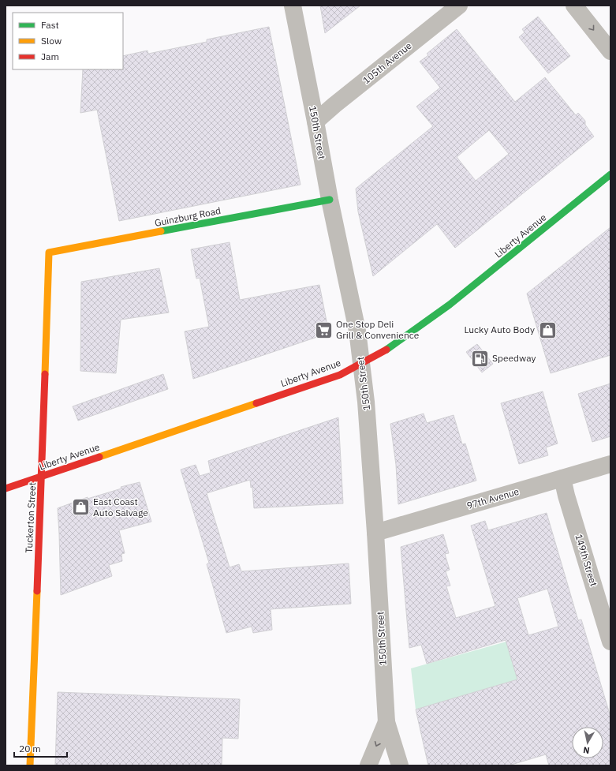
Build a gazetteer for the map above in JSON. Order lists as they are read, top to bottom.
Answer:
{
  "streets": {
    "street": [
      "105th Avenue",
      "150th Street",
      "Guinzburg Road",
      "Liberty Avenue",
      "97th Avenue",
      "Tuckerton Street",
      "149th Street"
    ]
  },
  "crossings": [
    ["105th Avenue", "150th Street"],
    ["150th Street", "Guinzburg Road"],
    ["150th Street", "Liberty Avenue"],
    ["150th Street", "97th Avenue"],
    ["Guinzburg Road", "Tuckerton Street"],
    ["Liberty Avenue", "Tuckerton Street"],
    ["97th Avenue", "149th Street"]
  ],
  "places": {
    "supermarket": ["One Stop Deli Grill & Convenience"],
    "shop": ["Lucky Auto Body", "East Coast Auto Salvage"],
    "fuel station": ["Speedway"]
  },
  "legend": ["Fast", "Slow", "Jam"],
  "scale_bar": "20 m",
  "north": "bottom"
}
